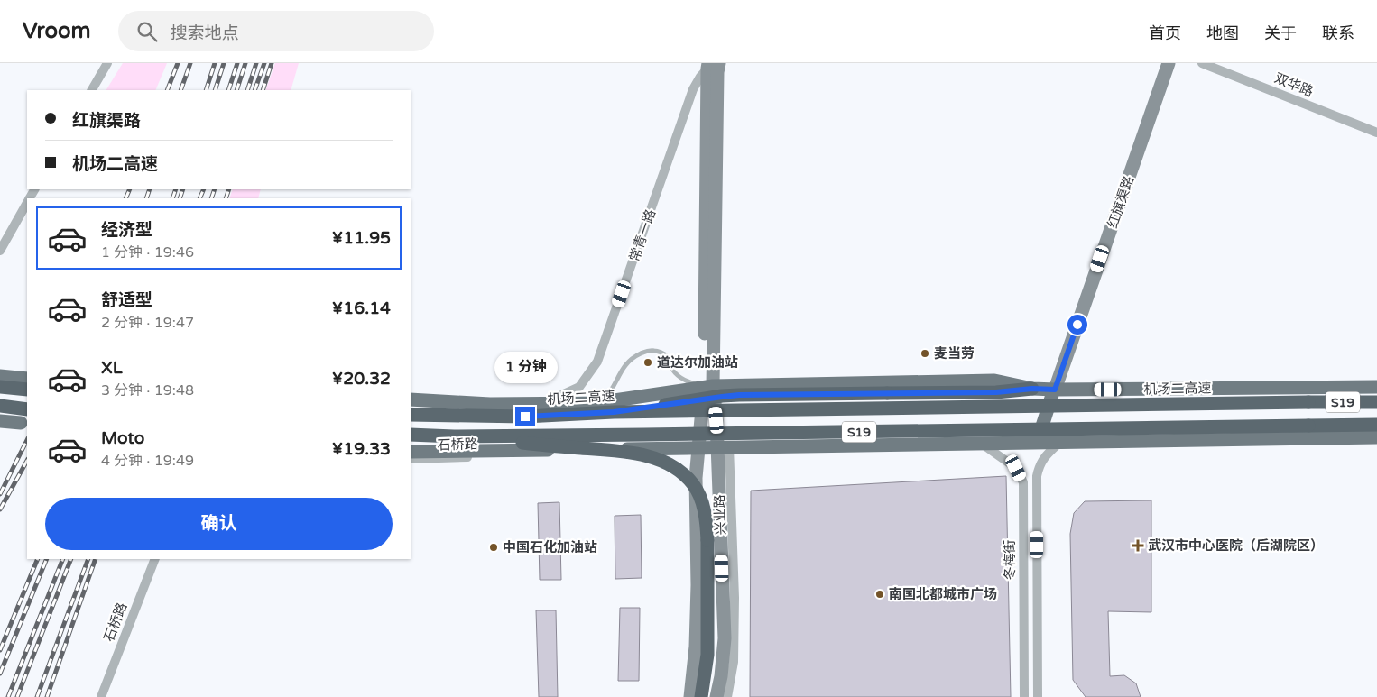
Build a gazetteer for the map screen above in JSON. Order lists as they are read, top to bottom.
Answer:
{
  "streets": {
    "highway": ["机场二高速", "S19"],
    "main road": ["红旗渠路", "常青一路", "兴业路"],
    "street": ["双华路", "石桥路", "冬梅街"]
  },
  "crossings": [
    ["常青一路", "兴业路"]
  ],
  "places": {
    "other": [
      "麦当劳",
      "道达尔加油站",
      "中国石化加油站",
      "南国北都城市广场"
    ],
    "health": ["武汉市中心医院（后湖院区）"]
  },
  "page": {
    "header": "Vroom",
    "search": "搜索地点",
    "nav": [
      "首页",
      "地图",
      "关于",
      "联系"
    ],
    "banner": ["红旗渠路", "机场二高速"],
    "list": [
      {
        "name": "经济型",
        "note": "1 分钟 · 19:46",
        "value": "¥11.95"
      },
      {
        "name": "舒适型",
        "note": "2 分钟 · 19:47",
        "value": "¥16.14"
      },
      {
        "name": "XL",
        "note": "3 分钟 · 19:48",
        "value": "¥20.32"
      },
      {
        "name": "Moto",
        "note": "4 分钟 · 19:49",
        "value": "¥19.33"
      }
    ],
    "bubble": "1 分钟",
    "buttons": "确认"
  }
}
